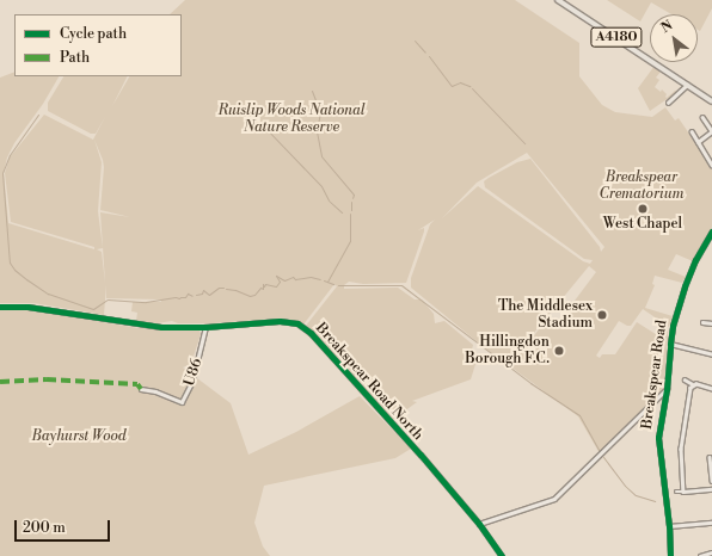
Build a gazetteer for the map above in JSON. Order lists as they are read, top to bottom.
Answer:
{
  "streets": {
    "main road": ["A4180"],
    "street": ["U86", "Breakspear Road", "Breakspear Road North"]
  },
  "crossings": [
    ["U86", "Breakspear Road North"]
  ],
  "parks": ["Ruislip Woods National Nature Reserve", "Breakspear Crematorium", "Bayhurst Wood"],
  "places": ["West Chapel", "The Middlesex Stadium", "Hillingdon Borough F.C."],
  "legend": ["Cycle path", "Path"],
  "scale_bar": "200 m",
  "north": "top left"
}
